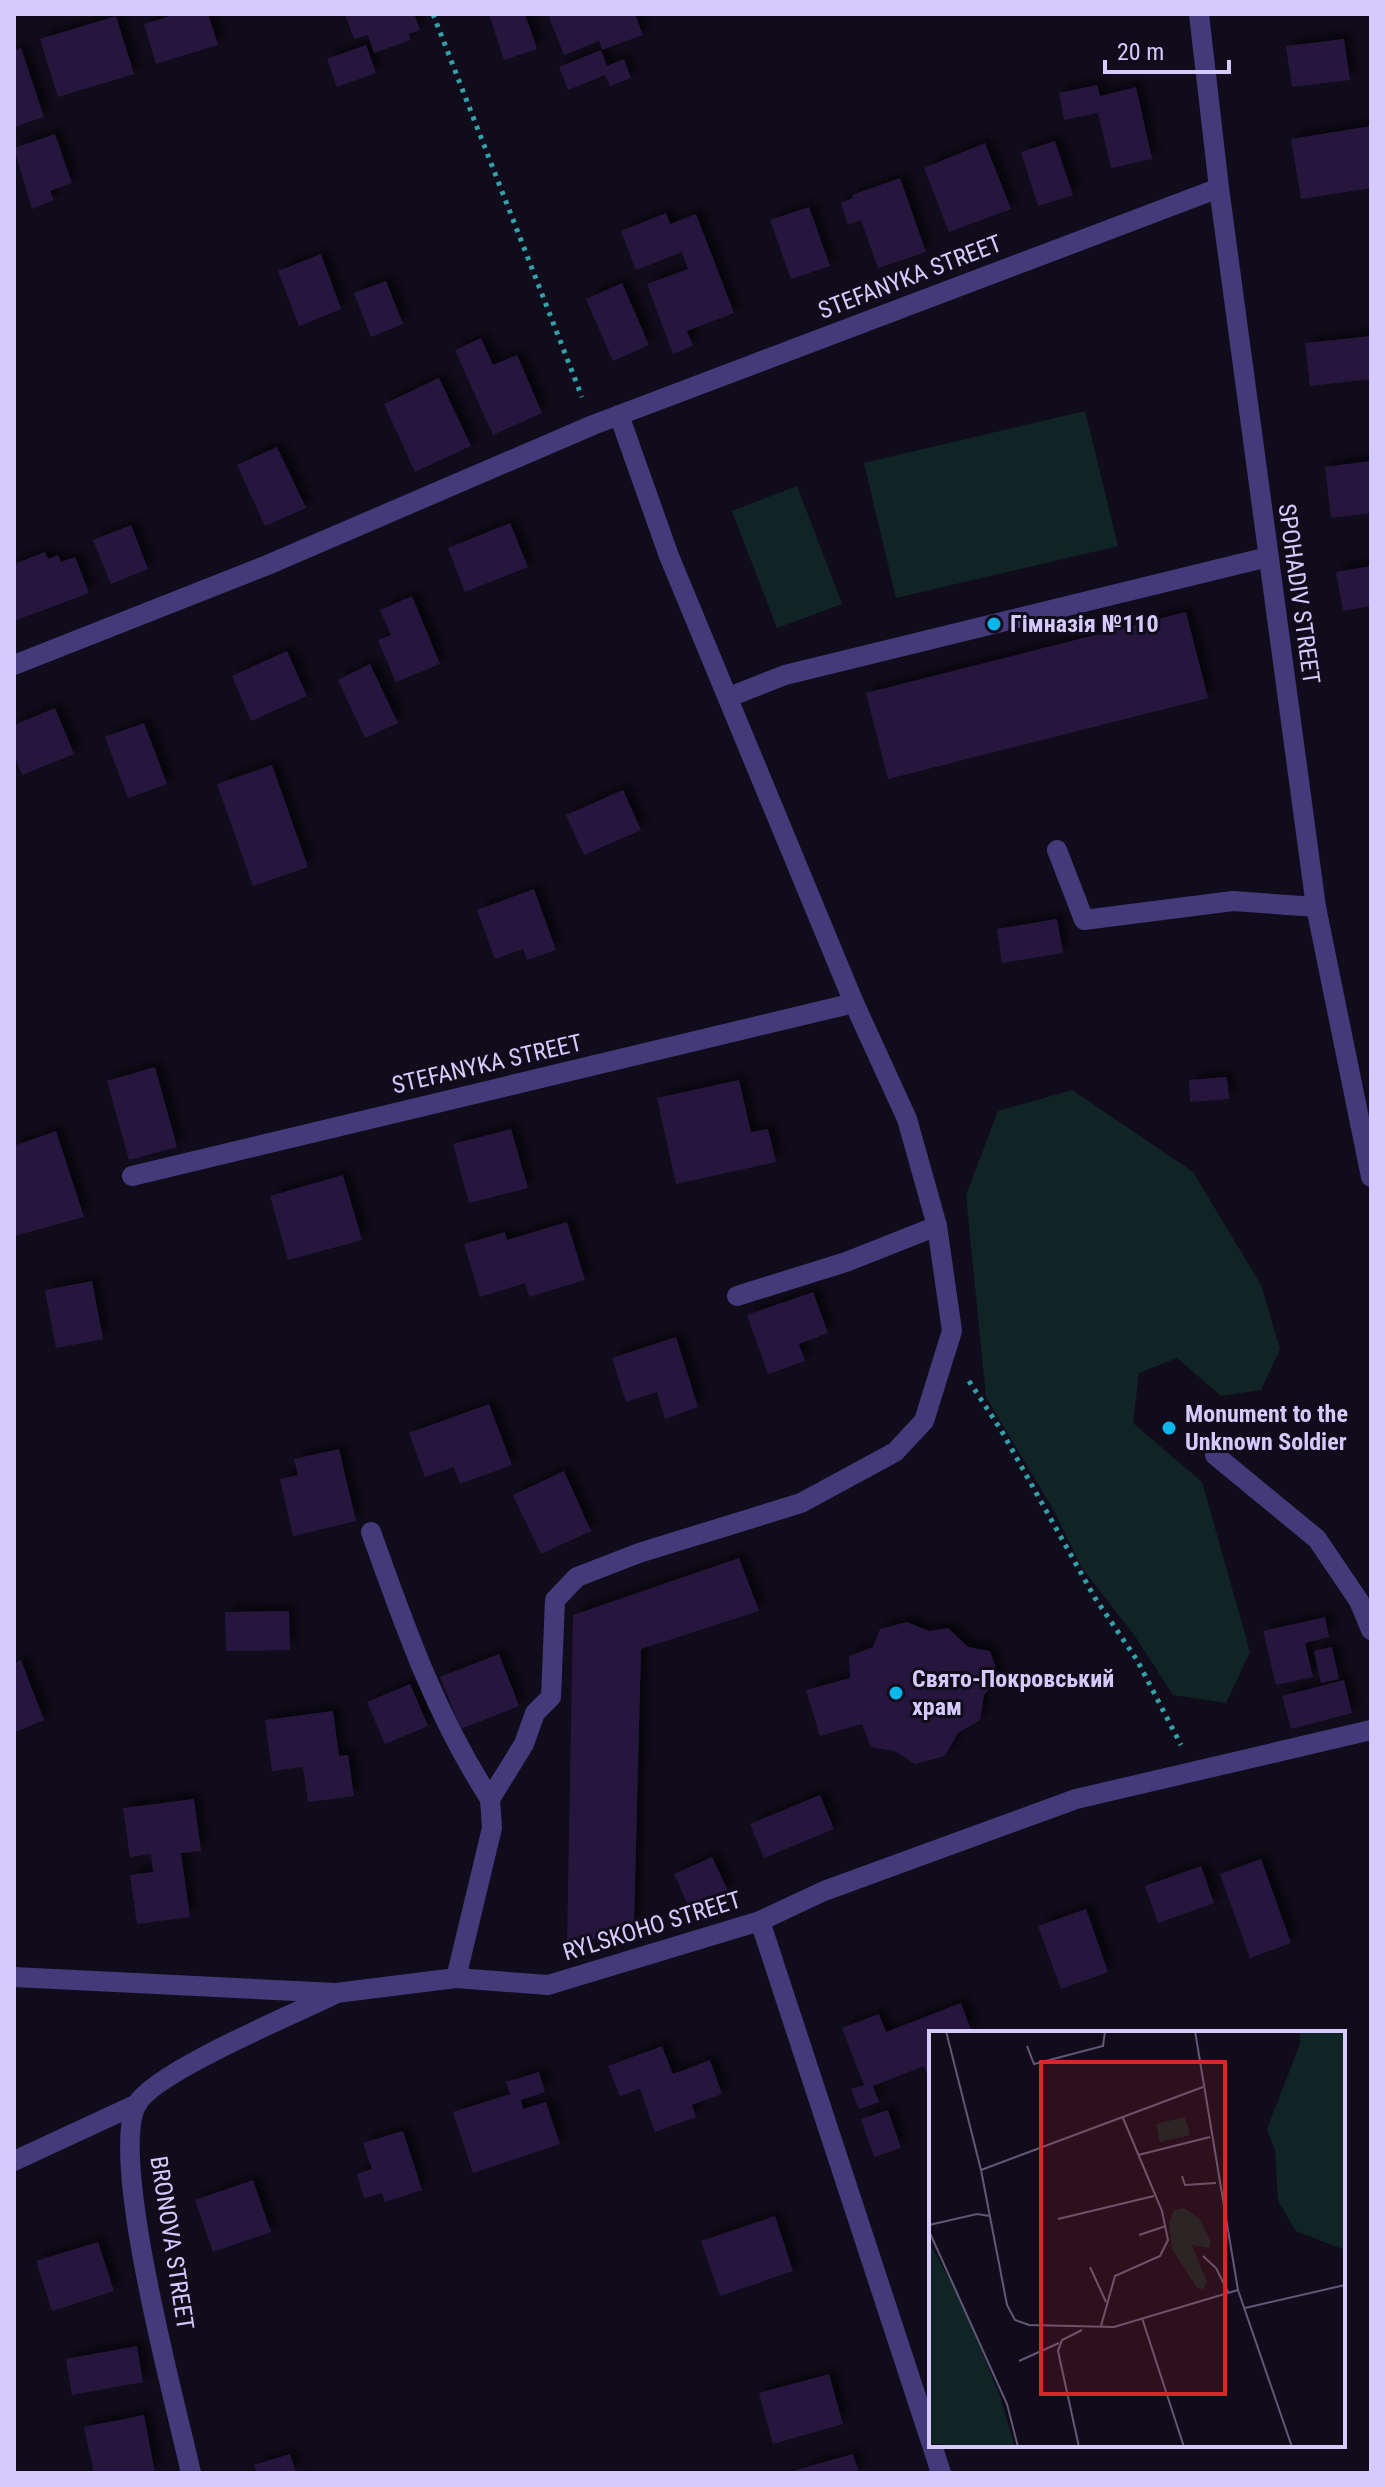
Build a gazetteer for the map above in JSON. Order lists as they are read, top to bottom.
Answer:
{
  "streets": {
    "street": [
      "STEFANYKA STREET",
      "SPOHADIV STREET",
      "RYLSKOHO STREET",
      "BRONOVA STREET"
    ]
  },
  "crossings": [
    ["STEFANYKA STREET", "SPOHADIV STREET"]
  ],
  "places": ["Гімназія №110", "Monument to the Unknown Soldier", "Свято-Покровський храм"],
  "scale_bar": "20 m"
}
